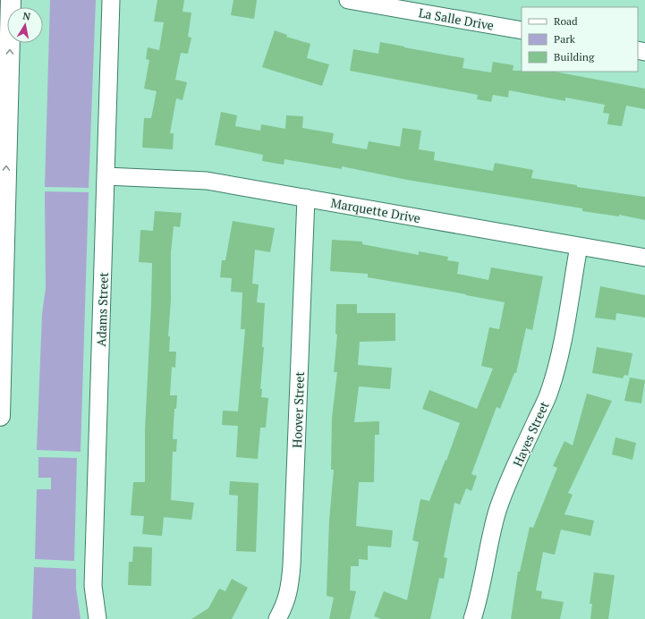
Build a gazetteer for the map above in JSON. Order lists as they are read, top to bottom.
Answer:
{
  "streets": {
    "street": [
      "La Salle Drive",
      "Marquette Drive",
      "Adams Street",
      "Hoover Street",
      "Hayes Street"
    ]
  },
  "crossings": [
    ["Marquette Drive", "Adams Street"],
    ["Marquette Drive", "Hoover Street"],
    ["Marquette Drive", "Hayes Street"]
  ],
  "legend": ["Road", "Park", "Building"],
  "north": "top"
}
